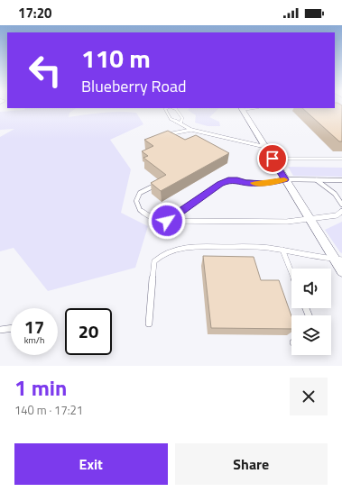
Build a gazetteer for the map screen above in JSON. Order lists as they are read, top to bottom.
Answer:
{
  "page": {
    "status": "17:20",
    "turn": ["110 m", "Blueberry Road"],
    "speed": "17 km/h",
    "limit": "20",
    "heading": ["1 min", "140 m · 17:21"],
    "buttons": ["Exit", "Share"]
  }
}
